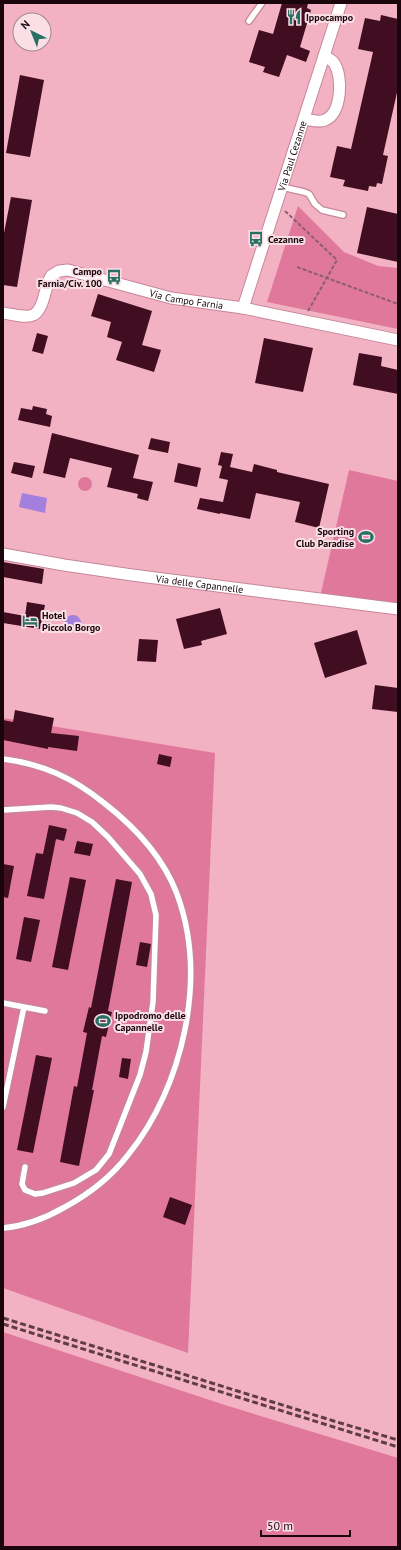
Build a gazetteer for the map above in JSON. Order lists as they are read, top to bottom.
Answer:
{
  "streets": {
    "street": ["Via Paul Cezanne", "Via Campo Farnia", "Via delle Capannelle"]
  },
  "crossings": [
    ["Via Paul Cezanne", "Via Campo Farnia"]
  ],
  "places": {
    "restaurant": ["Ippocampo"],
    "bus stop": ["Cezanne", "Campo Farnia/Civ. 100"],
    "sports": ["Sporting Club Paradise", "Ippodromo delle Capannelle"],
    "hotel": ["Hotel Piccolo Borgo"]
  },
  "scale_bar": "50 m",
  "north": "top left"
}
